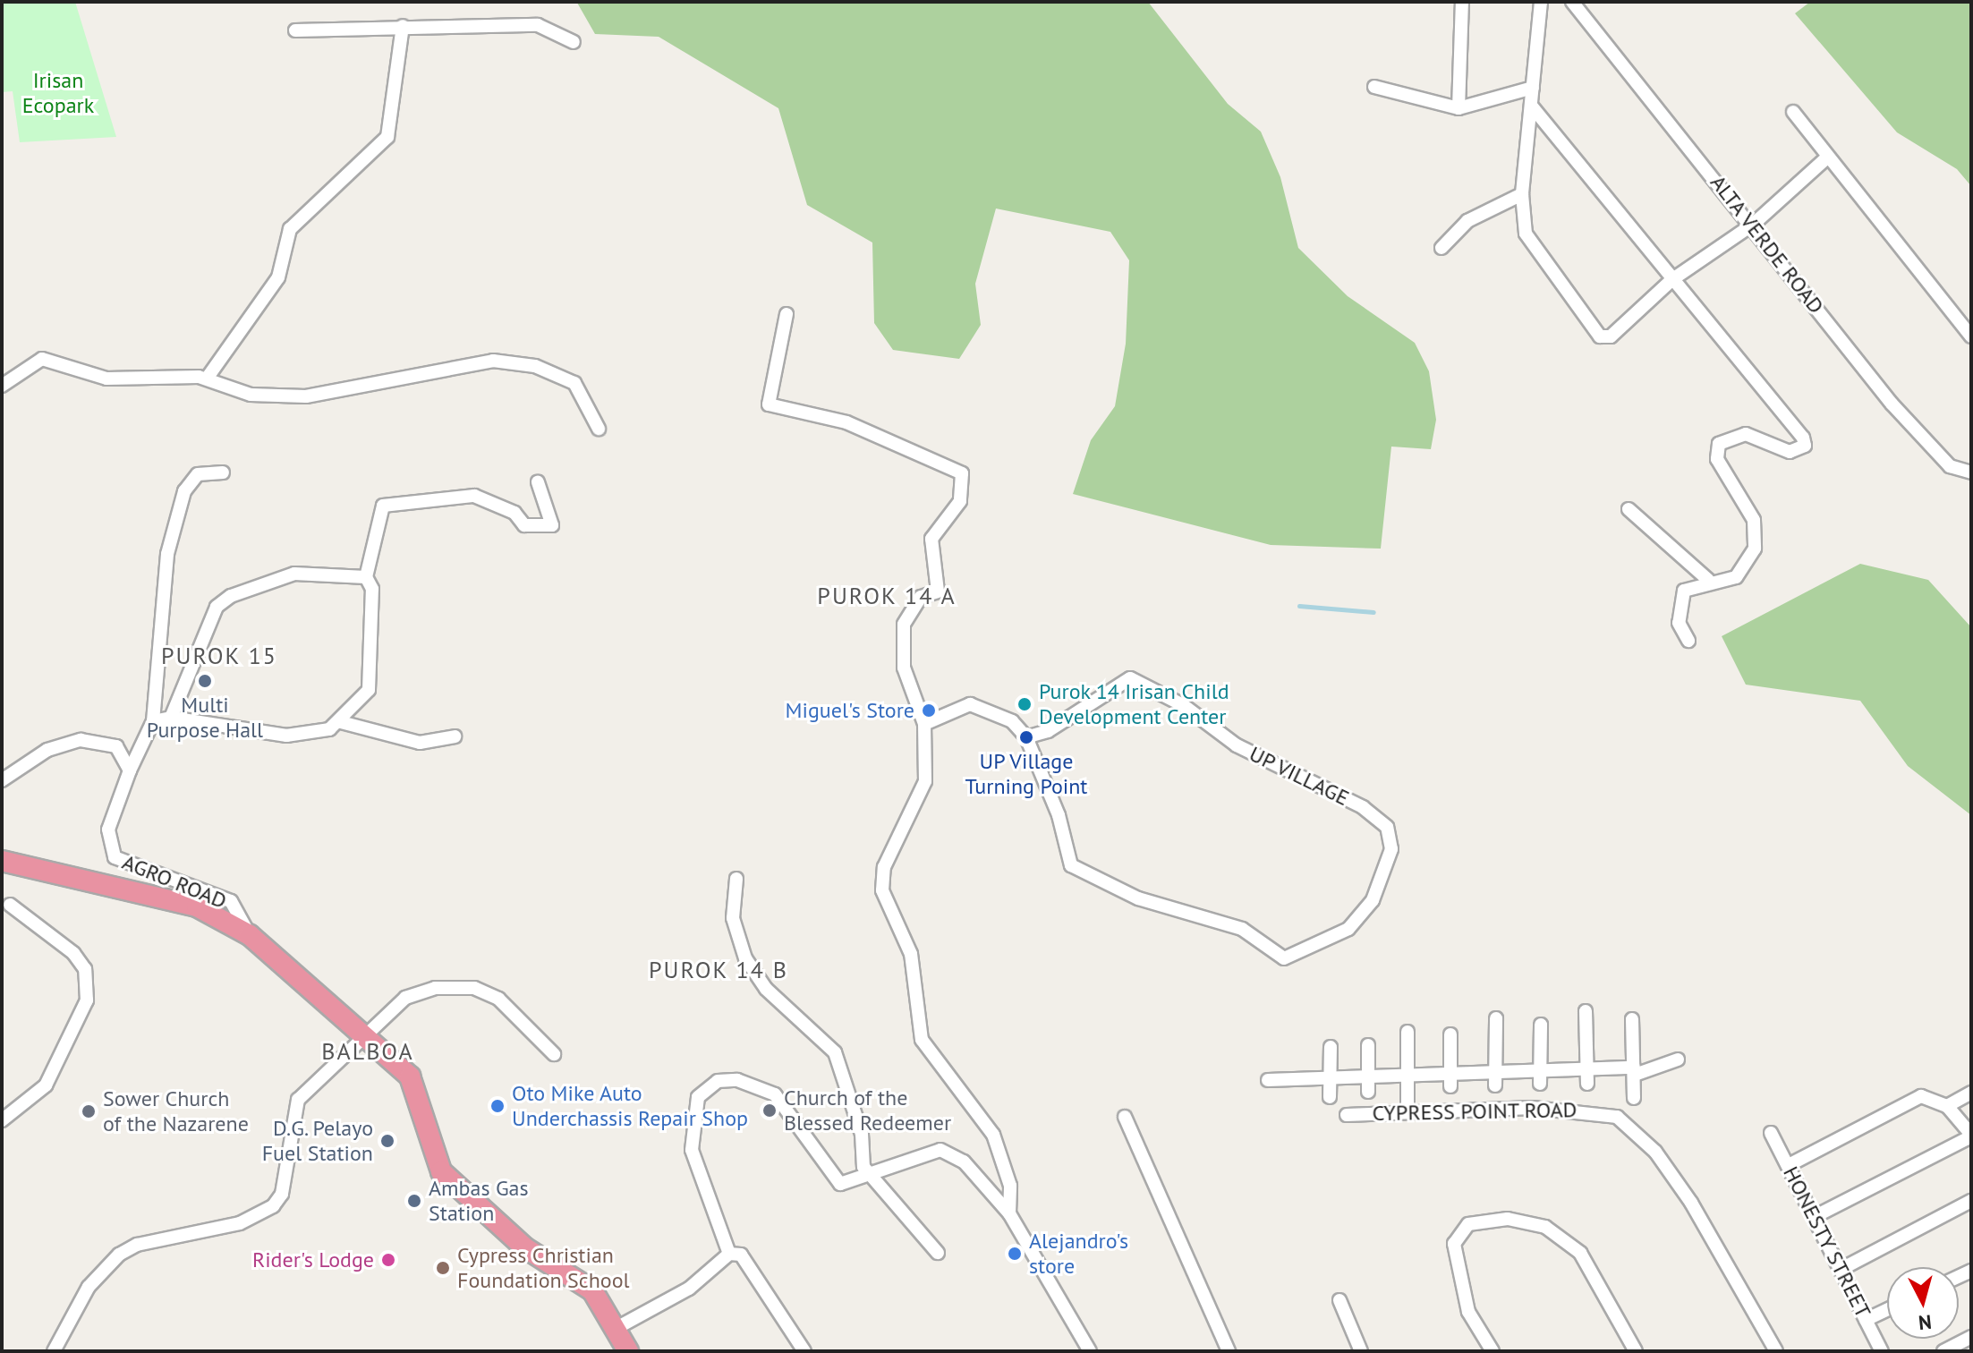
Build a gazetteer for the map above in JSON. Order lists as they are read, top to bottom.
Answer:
{
  "streets": {
    "street": [
      "ALTA VERDE ROAD",
      "UP VILLAGE",
      "AGRO ROAD",
      "CYPRESS POINT ROAD",
      "HONESTY STREET"
    ]
  },
  "districts": [
    "PUROK 14 A",
    "PUROK 15",
    "PUROK 14 B",
    "BALBOA"
  ],
  "parks": ["Irisan Ecopark"],
  "places": [
    "Multi Purpose Hall",
    "Purok 14 Irisan Child Development Center",
    "Miguel's Store",
    "UP Village Turning Point",
    "Oto Mike Auto Underchassis Repair Shop",
    "Church of the Blessed Redeemer",
    "Sower Church of the Nazarene",
    "D.G. Pelayo Fuel Station",
    "Ambas Gas Station",
    "Alejandro's store",
    "Rider's Lodge",
    "Cypress Christian Foundation School"
  ],
  "north": "bottom"
}
